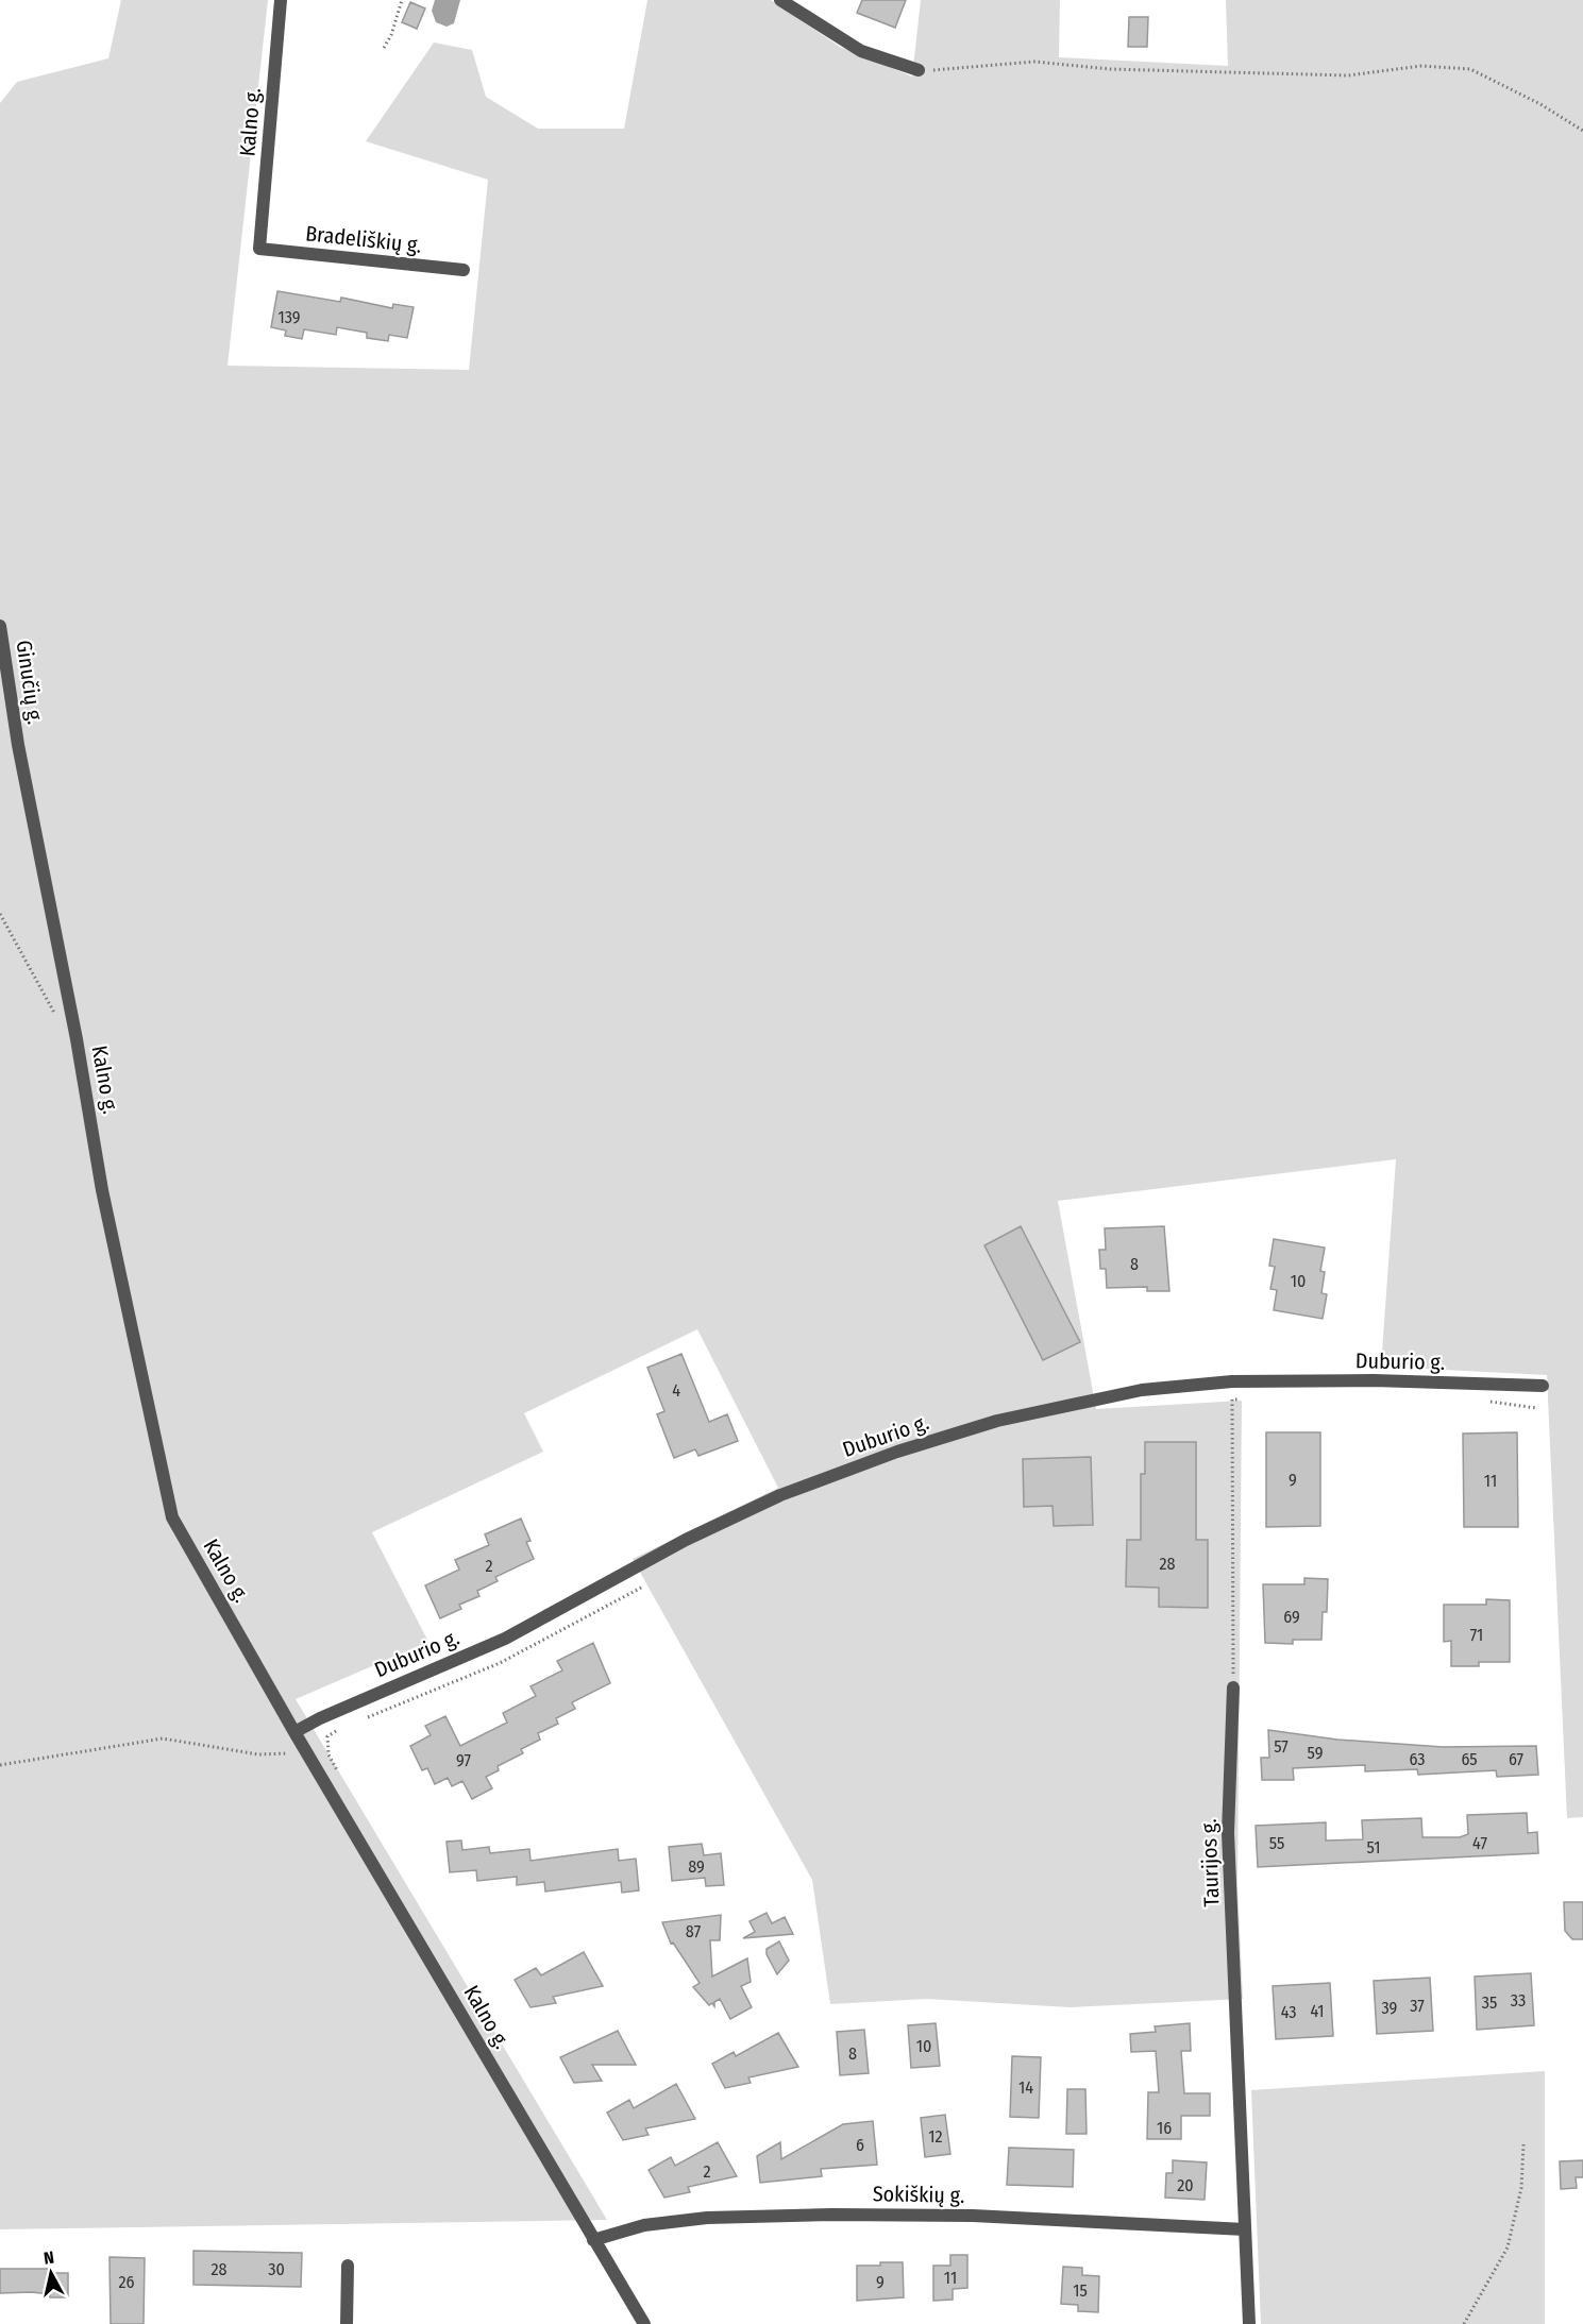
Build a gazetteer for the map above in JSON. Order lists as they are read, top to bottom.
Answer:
{
  "streets": {
    "street": [
      "Kalno g.",
      "Bradeliškių g.",
      "Ginučių g.",
      "Duburio g.",
      "Taurijos g.",
      "Sokiškių g."
    ]
  },
  "crossings": [
    ["Kalno g.", "Bradeliškių g."],
    ["Kalno g.", "Ginučių g."],
    ["Kalno g.", "Duburio g."],
    ["Kalno g.", "Sokiškių g."],
    ["Taurijos g.", "Sokiškių g."]
  ],
  "house_numbers": [
    "139",
    "8",
    "10",
    "4",
    "9",
    "11",
    "28",
    "2",
    "69",
    "71",
    "57",
    "59",
    "63",
    "65",
    "67",
    "97",
    "55",
    "47",
    "51",
    "89",
    "87",
    "33",
    "35",
    "37",
    "39",
    "41",
    "43",
    "10",
    "8",
    "14",
    "16",
    "12",
    "6",
    "2",
    "20",
    "28",
    "30",
    "11",
    "26",
    "9",
    "15"
  ],
  "north": "top"
}
